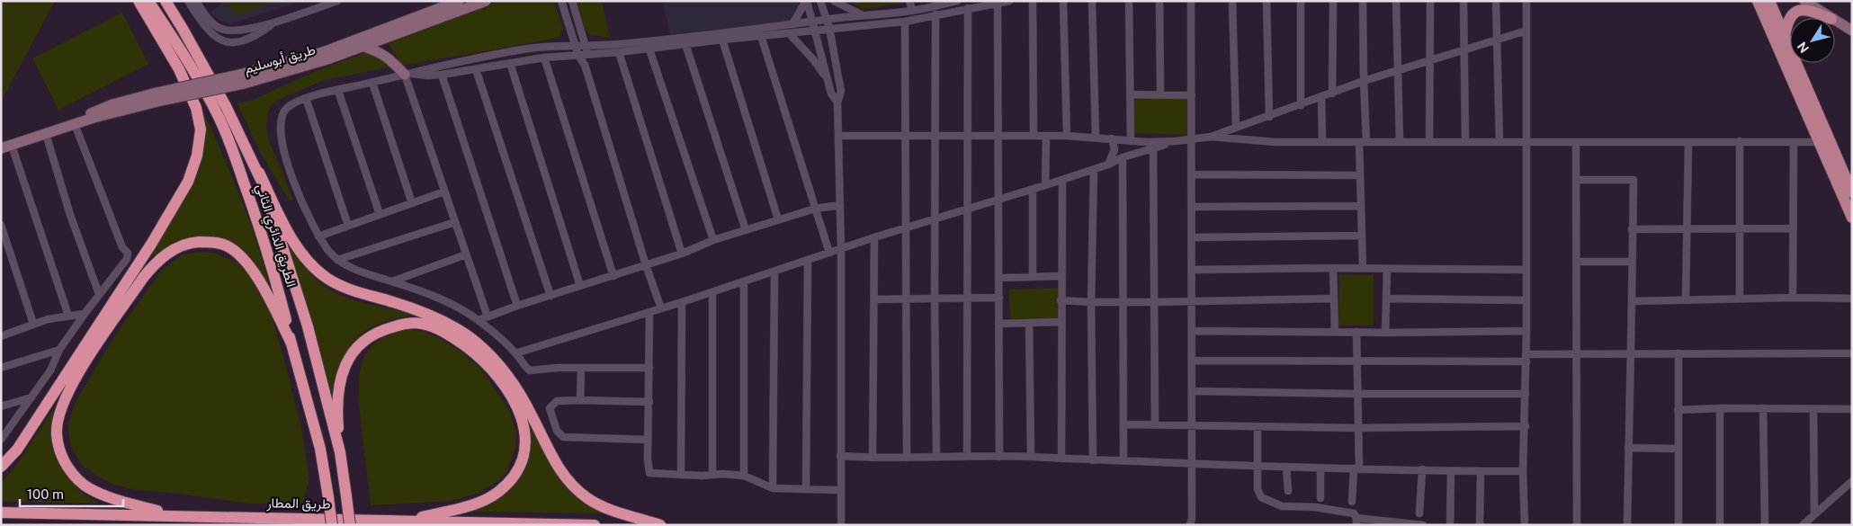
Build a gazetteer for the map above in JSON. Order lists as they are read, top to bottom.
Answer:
{
  "streets": {
    "highway": ["الطريق الدائري الثاني", "طريق المطار"],
    "main road": ["طريق أبوسليم"]
  },
  "scale_bar": "100 m",
  "north": "bottom left"
}
